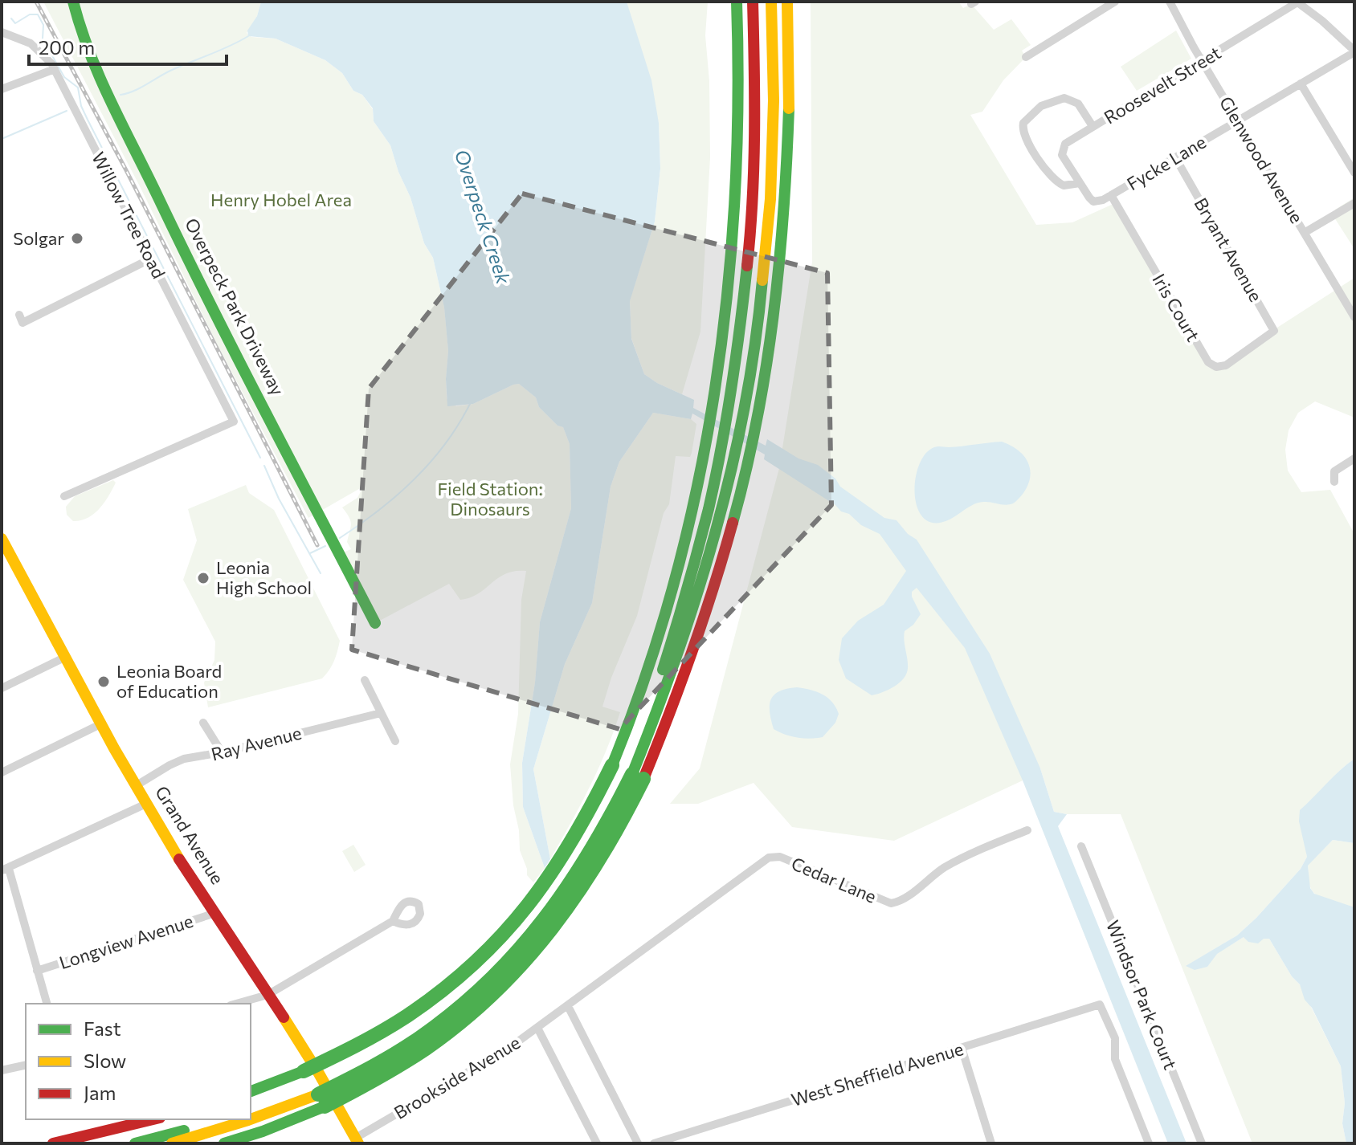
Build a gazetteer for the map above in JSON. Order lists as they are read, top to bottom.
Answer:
{
  "streets": {
    "main road": ["Overpeck Park Driveway", "Grand Avenue"],
    "street": [
      "Roosevelt Street",
      "Glenwood Avenue",
      "Fycke Lane",
      "Willow Tree Road",
      "Bryant Avenue",
      "Iris Court",
      "Ray Avenue",
      "Cedar Lane",
      "Longview Avenue",
      "Windsor Park Court",
      "West Sheffield Avenue",
      "Brookside Avenue"
    ]
  },
  "crossings": [
    ["Roosevelt Street", "Glenwood Avenue"],
    ["Glenwood Avenue", "Fycke Lane"],
    ["Fycke Lane", "Bryant Avenue"],
    ["Fycke Lane", "Iris Court"],
    ["Bryant Avenue", "Iris Court"],
    ["Ray Avenue", "Grand Avenue"],
    ["Grand Avenue", "Longview Avenue"],
    ["Grand Avenue", "Brookside Avenue"],
    ["Cedar Lane", "Brookside Avenue"]
  ],
  "water": ["Overpeck Creek"],
  "parks": ["Henry Hobel Area", "Field Station: Dinosaurs"],
  "places": ["Solgar", "Leonia High School", "Leonia Board of Education"],
  "legend": ["Fast", "Slow", "Jam"],
  "scale_bar": "200 m"
}
